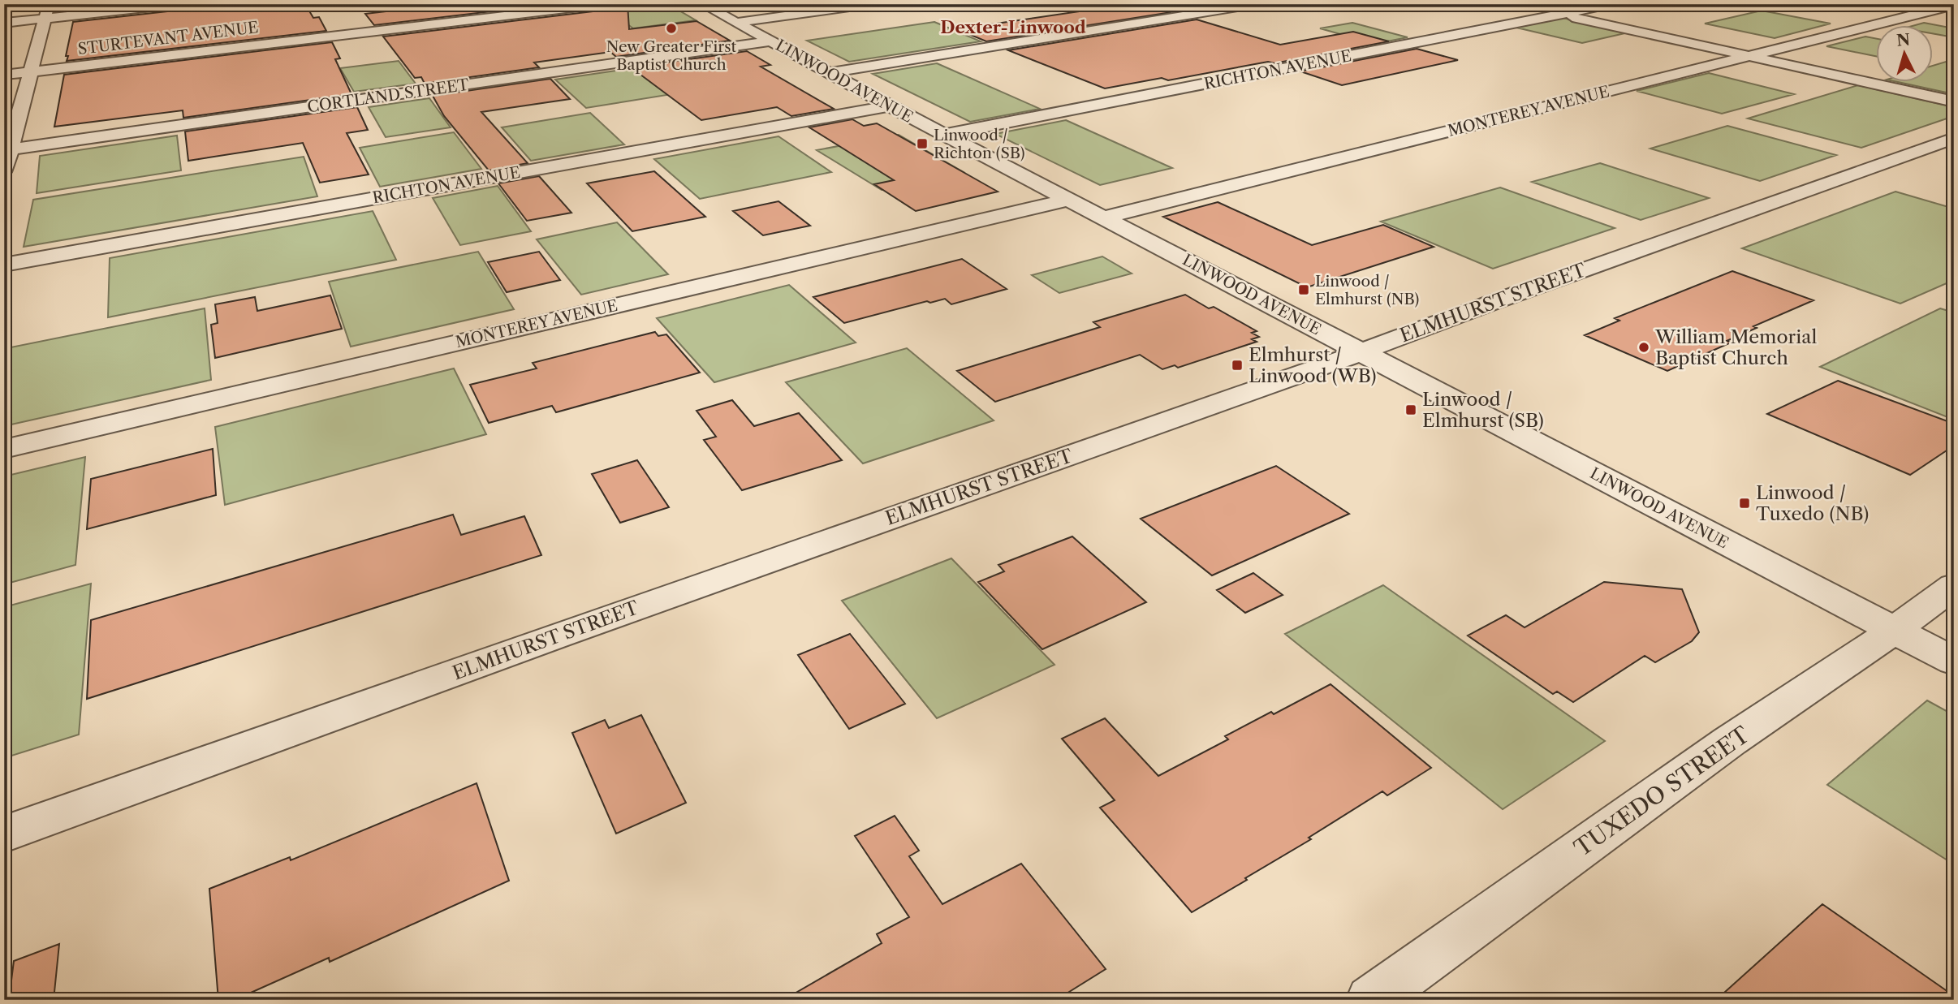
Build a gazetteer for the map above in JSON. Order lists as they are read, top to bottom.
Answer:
{
  "streets": {
    "street": [
      "STURTEVANT AVENUE",
      "RICHTON AVENUE",
      "LINWOOD AVENUE",
      "CORTLAND STREET",
      "MONTEREY AVENUE",
      "ELMHURST STREET",
      "TUXEDO STREET"
    ]
  },
  "crossings": [
    ["RICHTON AVENUE", "LINWOOD AVENUE"],
    ["LINWOOD AVENUE", "CORTLAND STREET"],
    ["LINWOOD AVENUE", "MONTEREY AVENUE"],
    ["LINWOOD AVENUE", "ELMHURST STREET"],
    ["LINWOOD AVENUE", "TUXEDO STREET"]
  ],
  "districts": ["Dexter-Linwood"],
  "places": {
    "other": ["New Greater First Baptist Church", "William Memorial Baptist Church"],
    "transit": [
      "Linwood / Richton (SB)",
      "Linwood / Elmhurst (NB)",
      "Elmhurst / Linwood (WB)",
      "Linwood / Elmhurst (SB)",
      "Linwood / Tuxedo (NB)"
    ]
  },
  "north": "top"
}
